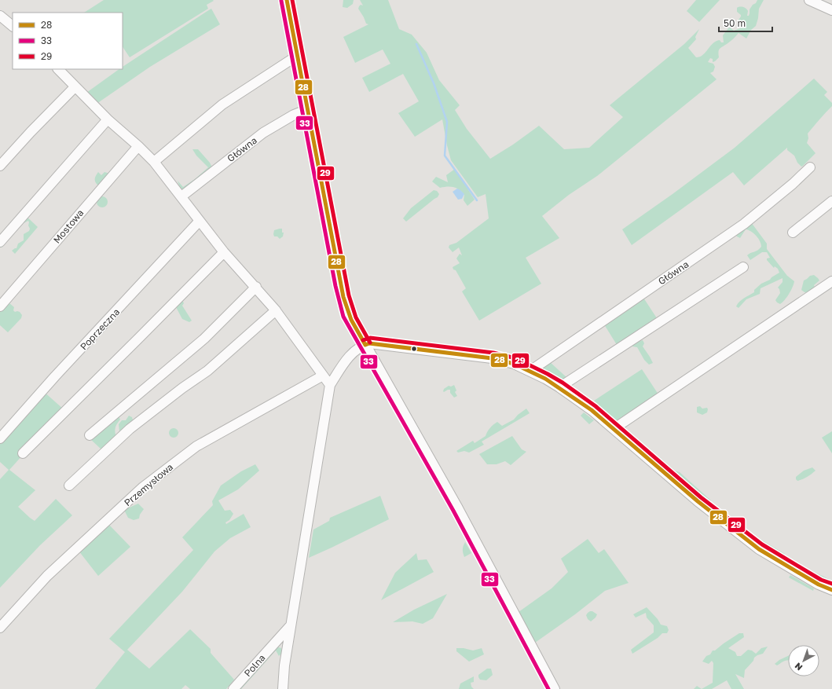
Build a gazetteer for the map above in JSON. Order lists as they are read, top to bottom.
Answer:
{
  "streets": {
    "street": [
      "Główna",
      "Mostowa",
      "Poprzeczna",
      "Przemysłowa",
      "Polna"
    ]
  },
  "lines": ["transit line 28", "transit line 29", "transit line 33"],
  "legend": ["28", "33", "29"],
  "scale_bar": "50 m",
  "north": "bottom left"
}
